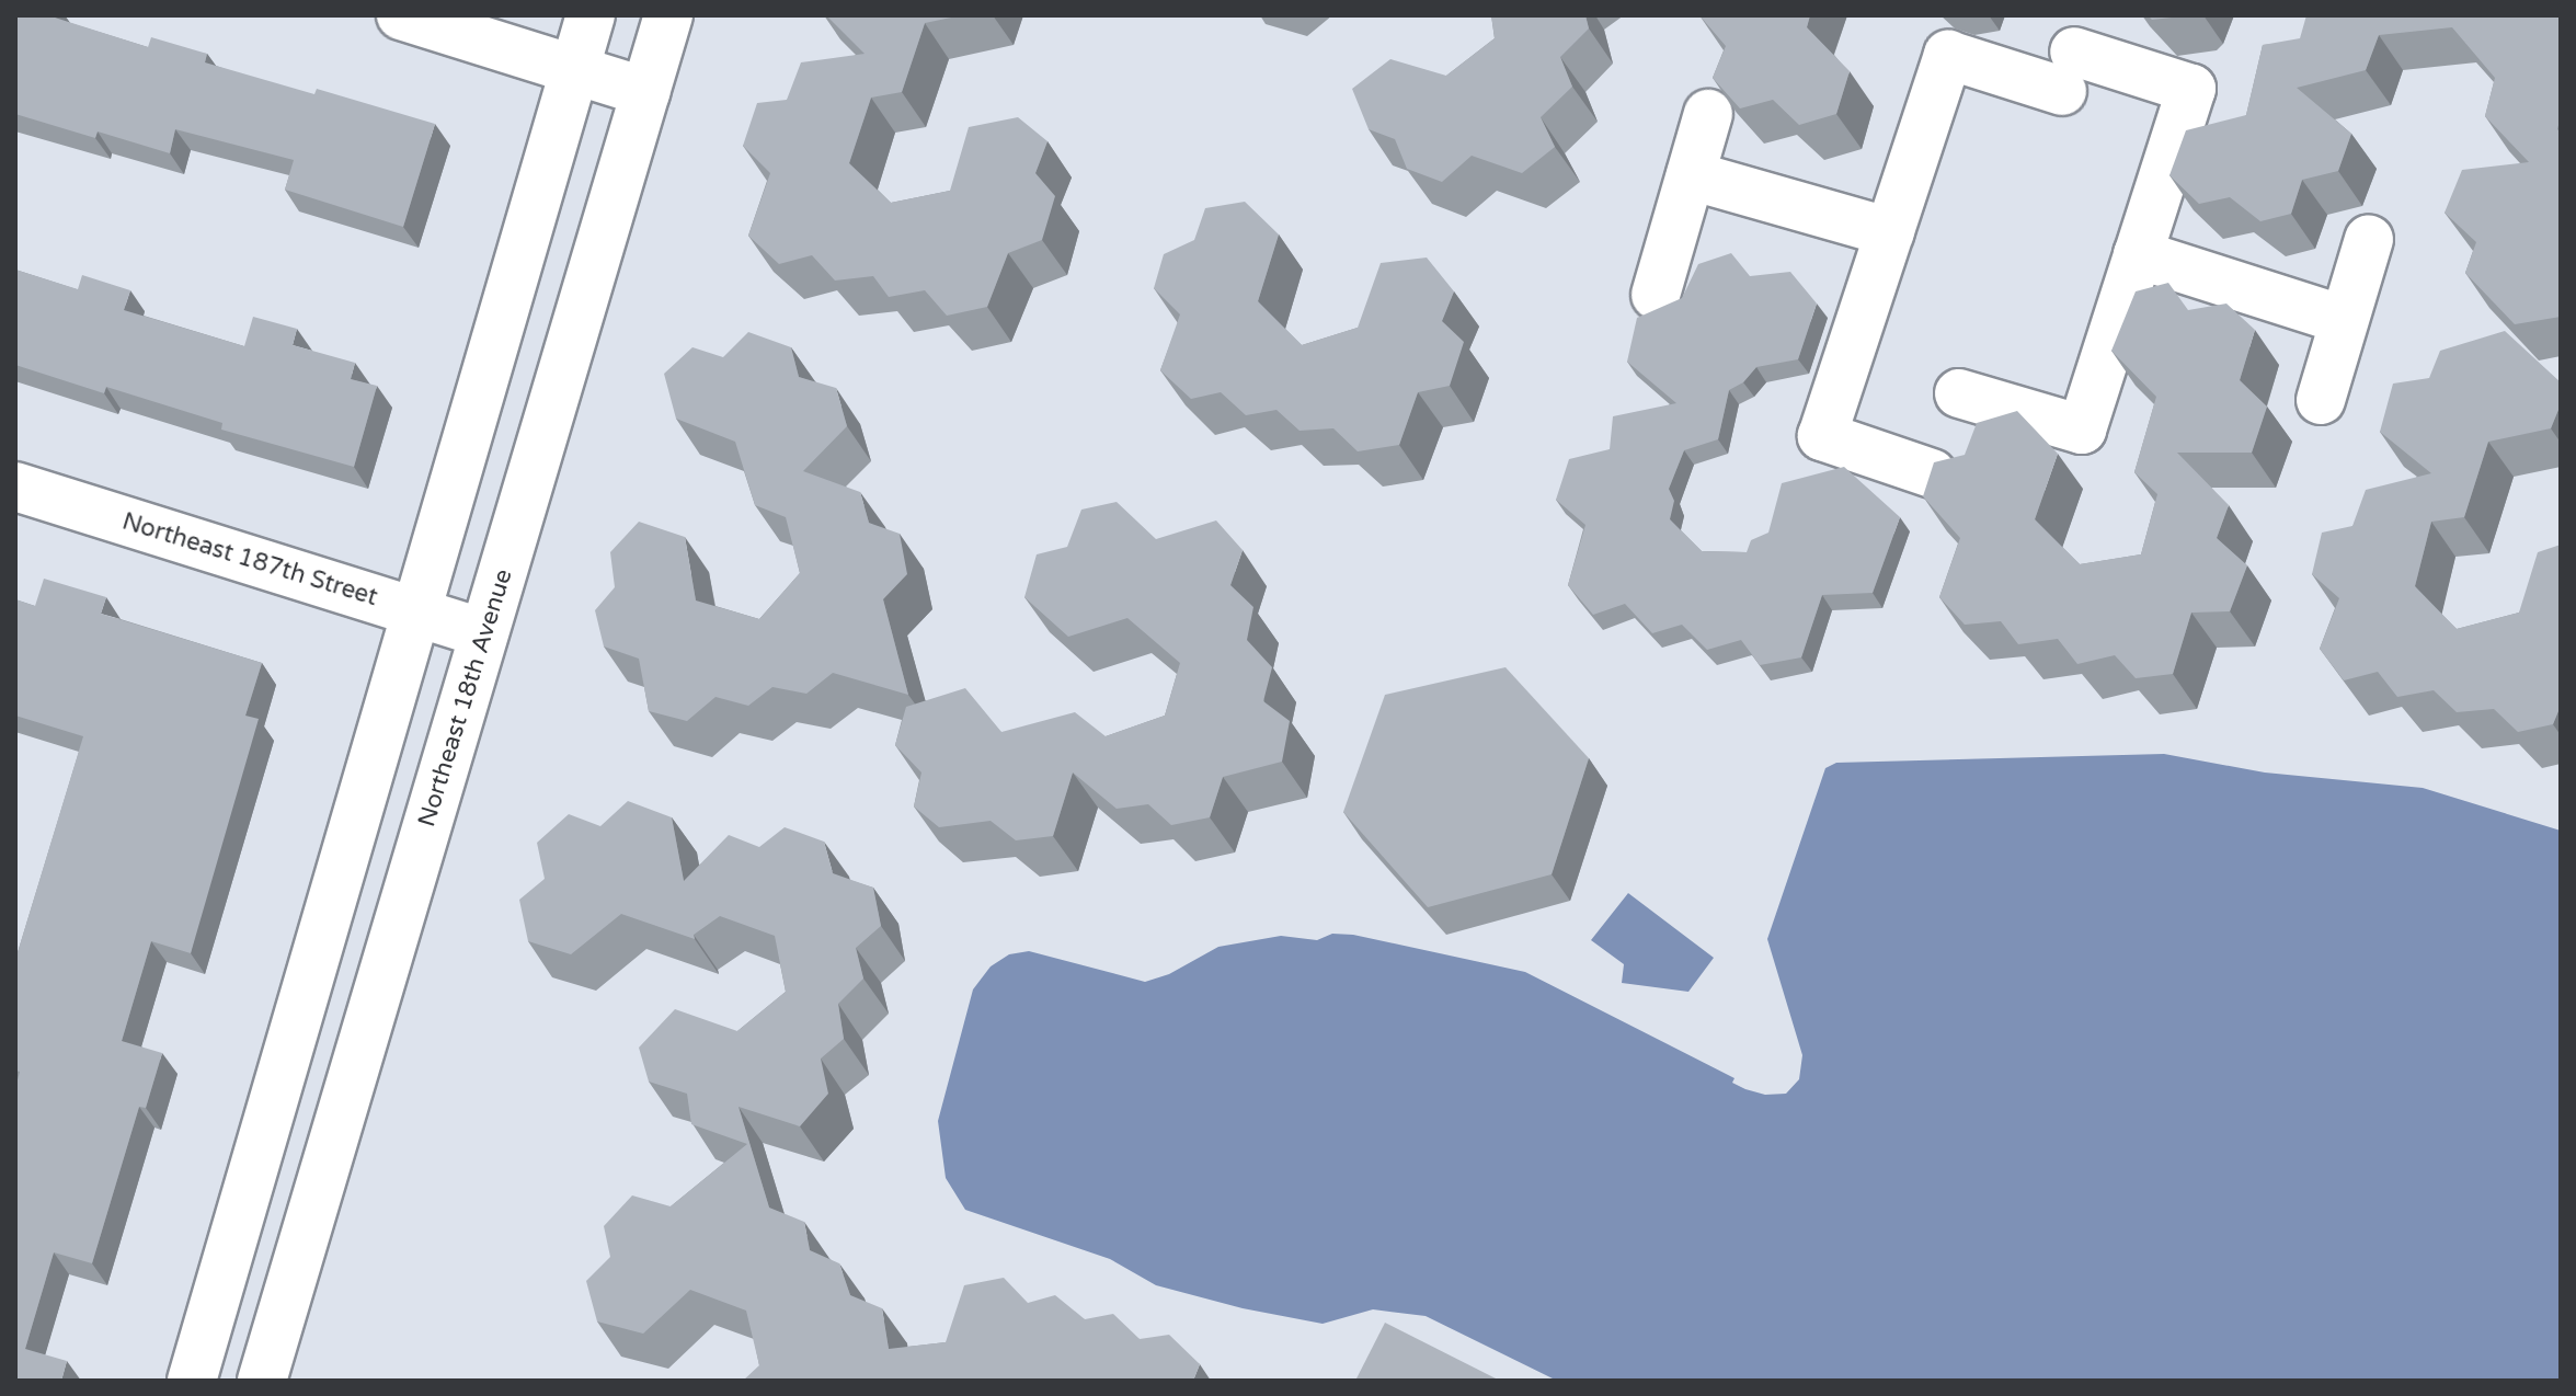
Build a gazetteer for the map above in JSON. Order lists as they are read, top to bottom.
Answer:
{
  "streets": {
    "street": ["Northeast 187th Street", "Northeast 18th Avenue"]
  },
  "crossings": [
    ["Northeast 187th Street", "Northeast 18th Avenue"]
  ]
}
